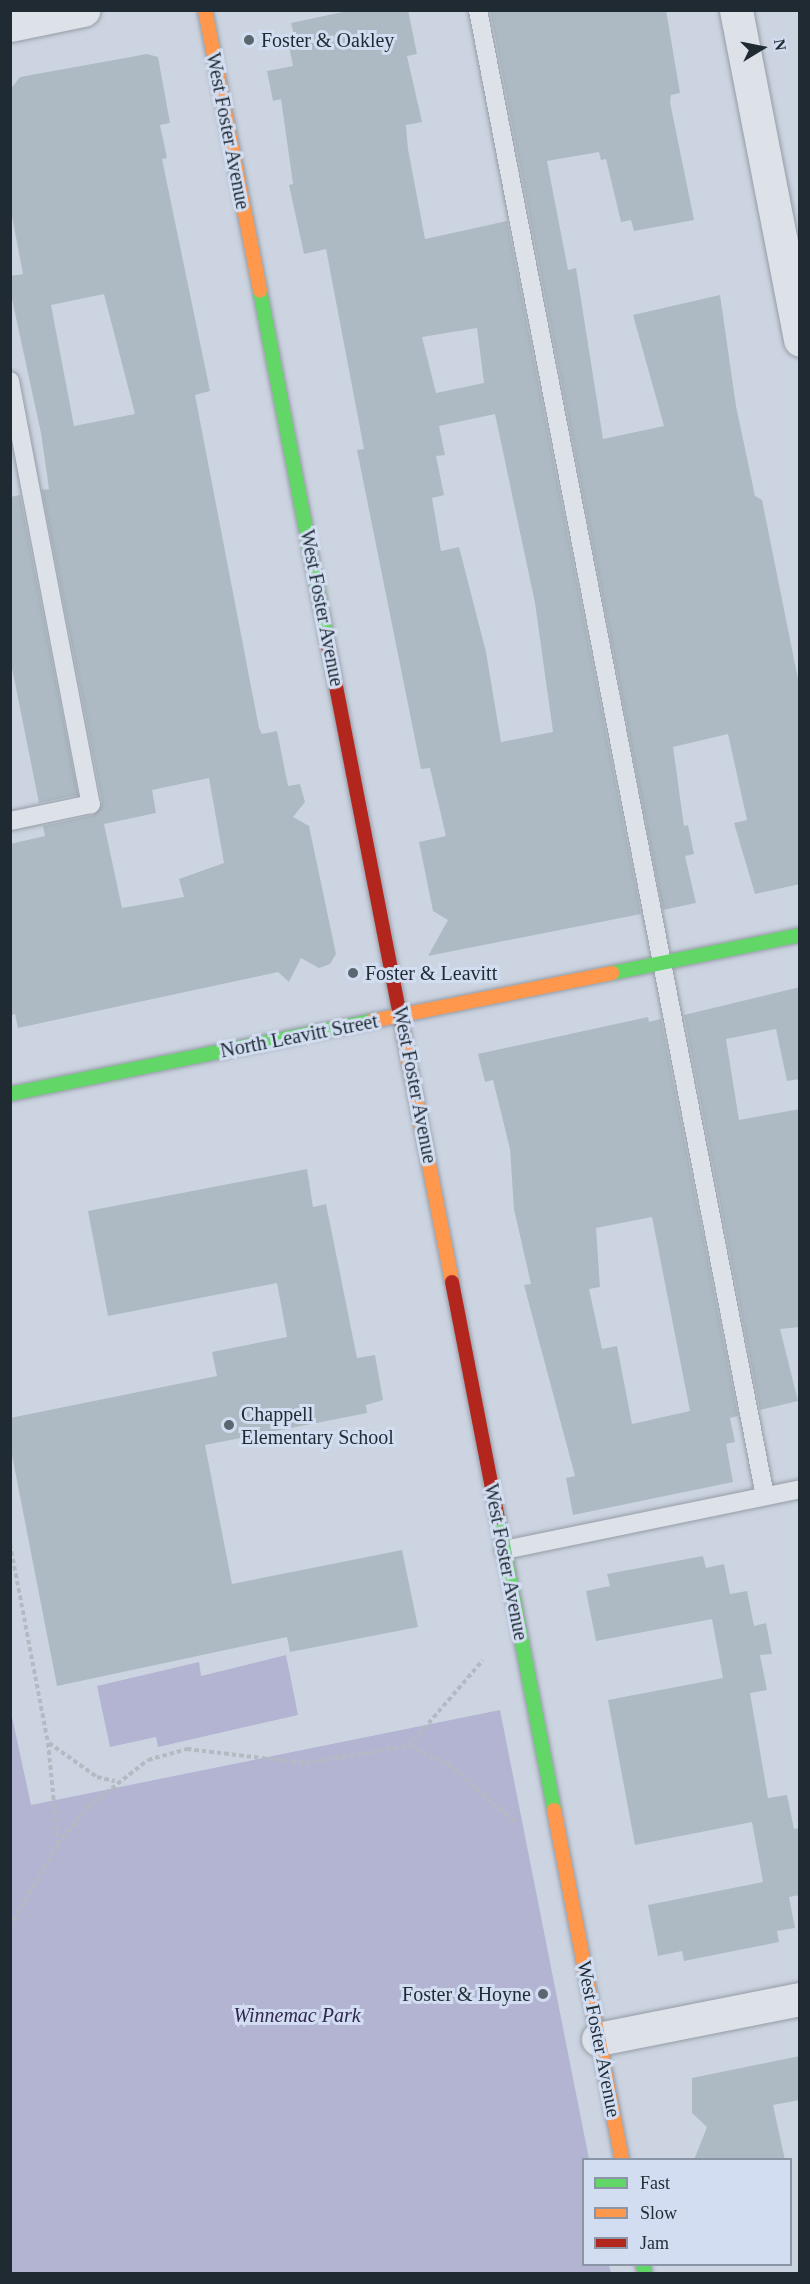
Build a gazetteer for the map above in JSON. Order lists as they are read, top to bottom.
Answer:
{
  "streets": {
    "main road": ["West Foster Avenue", "North Leavitt Street"]
  },
  "crossings": [
    ["West Foster Avenue", "North Leavitt Street"]
  ],
  "parks": ["Winnemac Park"],
  "places": [
    "Foster & Oakley",
    "Foster & Leavitt",
    "Chappell Elementary School",
    "Foster & Hoyne"
  ],
  "legend": ["Fast", "Slow", "Jam"],
  "north": "right"
}
